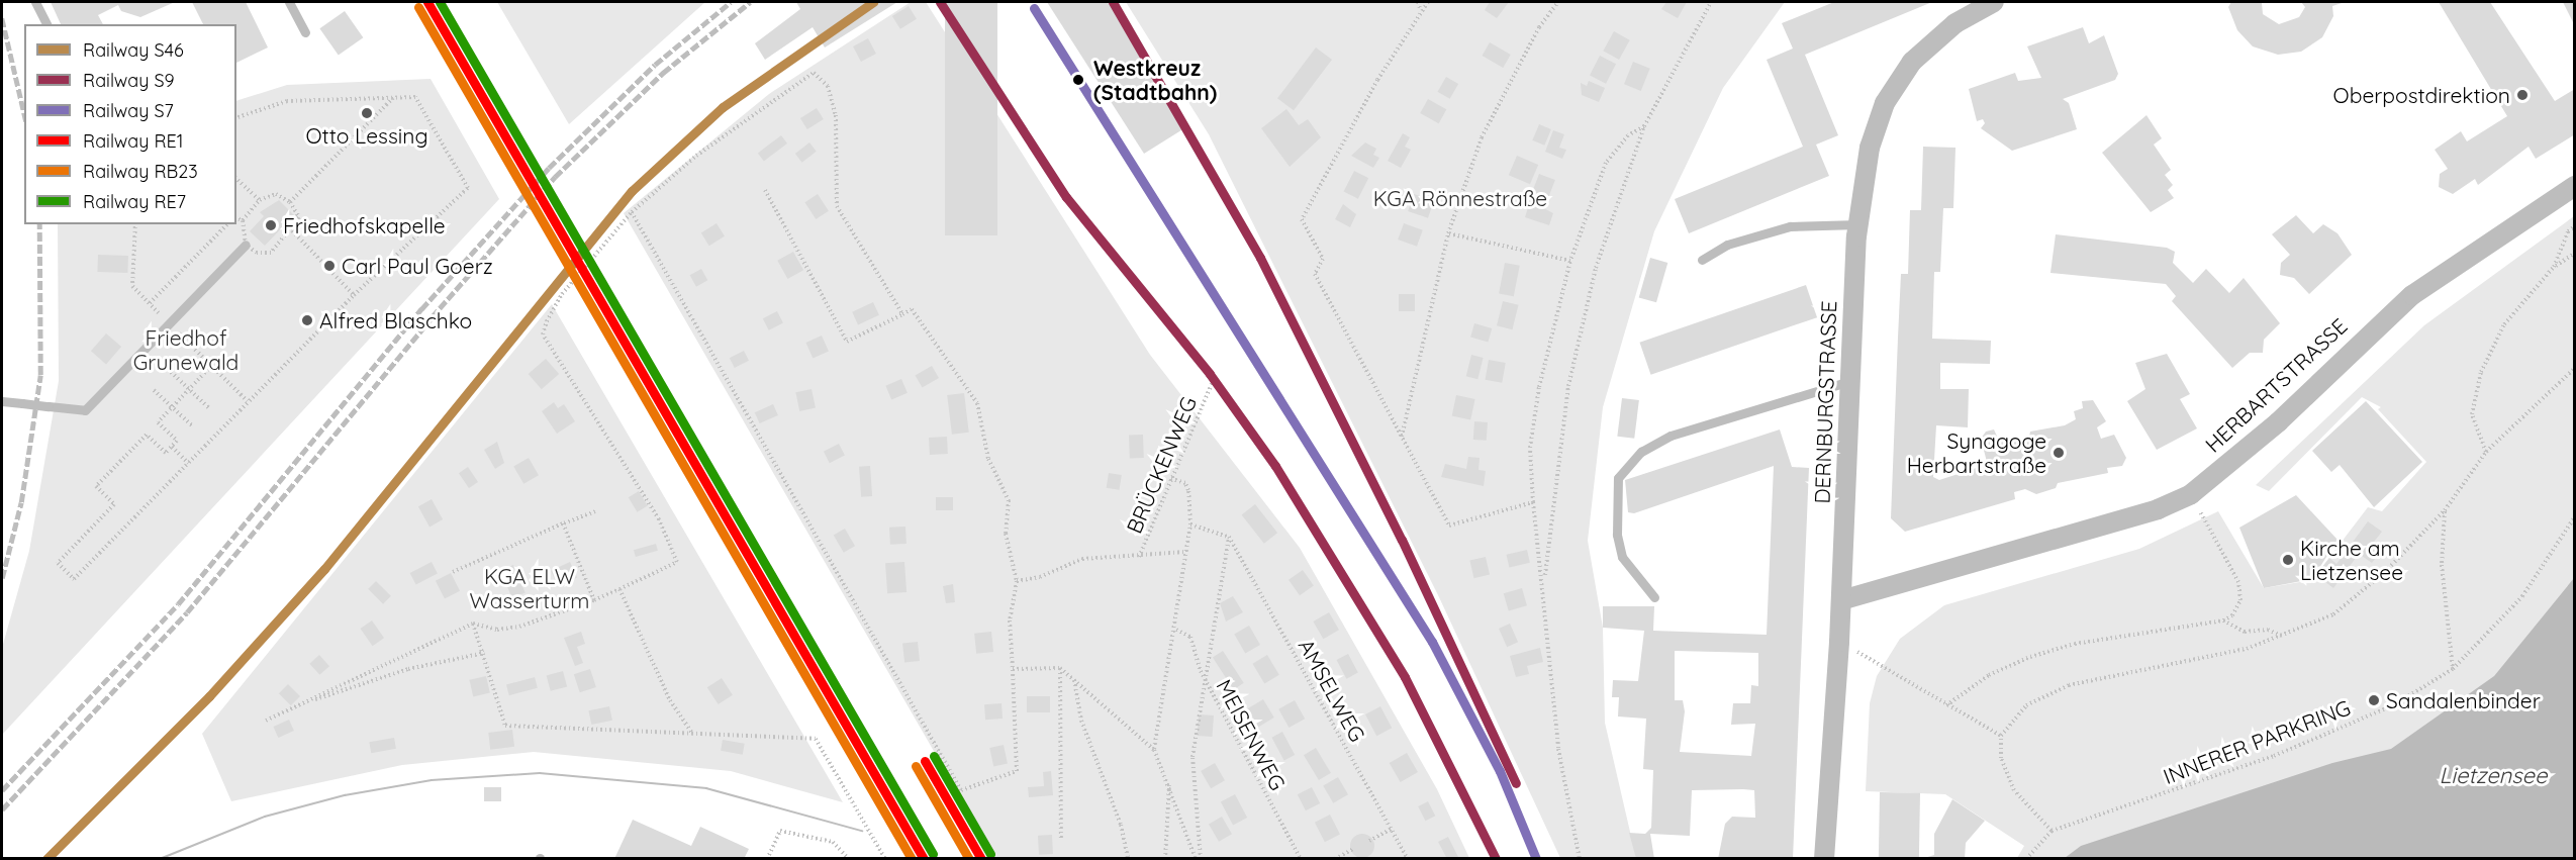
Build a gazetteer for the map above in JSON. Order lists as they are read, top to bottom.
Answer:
{
  "streets": {
    "street": ["HERBARTSTRASSE", "DERNBURGSTRASSE"],
    "path": [
      "BRÜCKENWEG",
      "AMSELWEG",
      "MEISENWEG",
      "INNERER PARKRING"
    ]
  },
  "crossings": [
    ["HERBARTSTRASSE", "DERNBURGSTRASSE"]
  ],
  "water": ["Lietzensee"],
  "parks": ["KGA Rönnestraße", "Friedhof Grunewald", "KGA ELW Wasserturm"],
  "places": [
    "Westkreuz (Stadtbahn)",
    "Oberpostdirektion",
    "Otto Lessing",
    "Friedhofskapelle",
    "Carl Paul Goerz",
    "Alfred Blaschko",
    "Synagoge Herbartstraße",
    "Kirche am Lietzensee",
    "Sandalenbinder"
  ],
  "lines": [
    "rail line S46",
    "rail line S9",
    "rail line RE1",
    "rail line RE7",
    "rail line RB23",
    "rail line S7"
  ],
  "legend": [
    "Railway S46",
    "Railway S9",
    "Railway S7",
    "Railway RE1",
    "Railway RB23",
    "Railway RE7"
  ]
}
